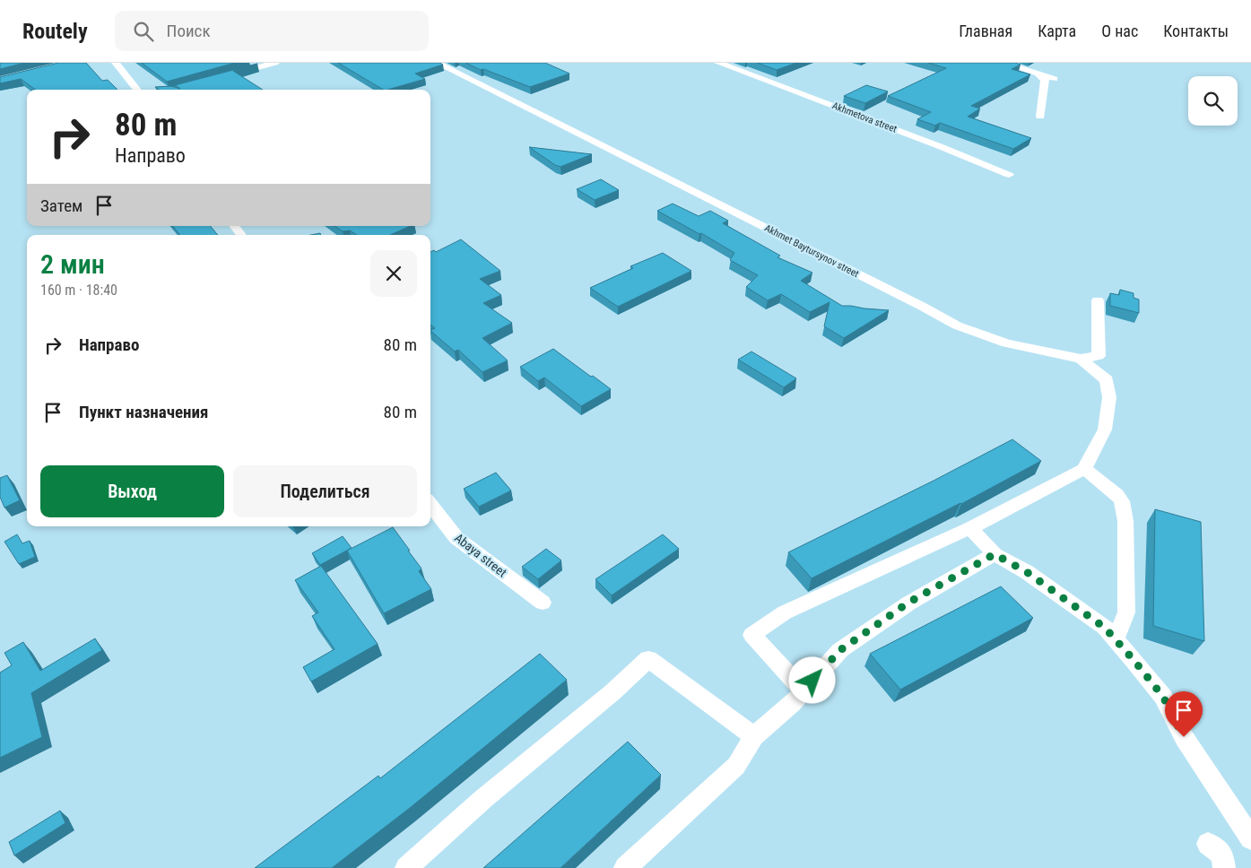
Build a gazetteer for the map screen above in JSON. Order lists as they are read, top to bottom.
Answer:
{
  "streets": {
    "street": ["Akhmetova street", "Akhmet Baytursynov street", "Abaya street"]
  },
  "page": {
    "header": "Routely",
    "search": "Поиск",
    "nav": [
      "Главная",
      "Карта",
      "О нас",
      "Контакты"
    ],
    "turn": ["80 m", "Направо"],
    "then": "Затем",
    "heading": ["2 мин", "160 m · 18:40"],
    "list": [
      {
        "name": "Направо",
        "value": "80 m"
      },
      {
        "name": "Пункт назначения",
        "value": "80 m"
      }
    ],
    "buttons": ["Выход", "Поделиться"]
  }
}
